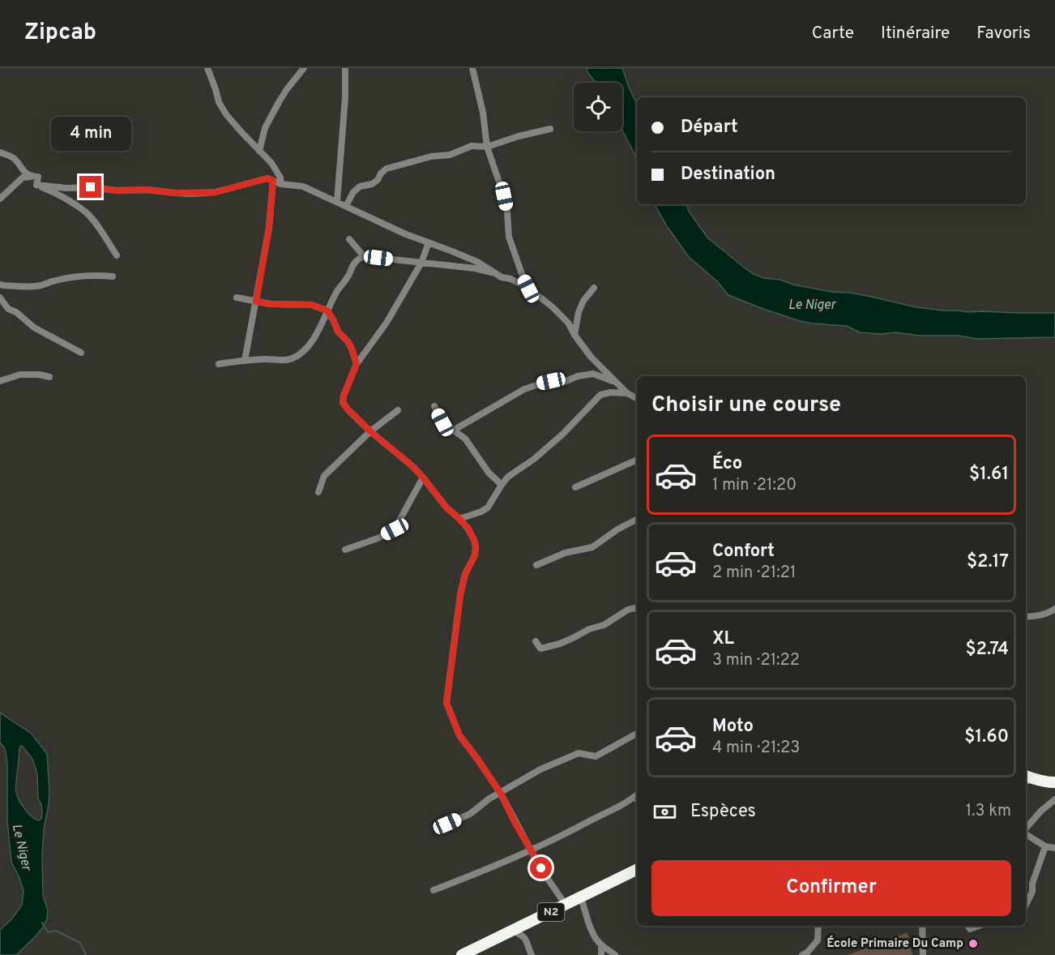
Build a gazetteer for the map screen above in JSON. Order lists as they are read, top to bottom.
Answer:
{
  "streets": {
    "highway": ["N2"]
  },
  "water": ["Le Niger"],
  "places": ["École Primaire Du Camp"],
  "page": {
    "header": "Zipcab",
    "nav": ["Carte", "Itinéraire", "Favoris"],
    "banner": ["Départ", "Destination"],
    "bubble": "4 min",
    "heading": "Choisir une course",
    "list": [
      {
        "name": "Éco",
        "note": "1 min · 21:20",
        "value": "$1.61"
      },
      {
        "name": "Confort",
        "note": "2 min · 21:21",
        "value": "$2.17"
      },
      {
        "name": "XL",
        "note": "3 min · 21:22",
        "value": "$2.74"
      },
      {
        "name": "Moto",
        "note": "4 min · 21:23",
        "value": "$1.60"
      }
    ],
    "pay": ["Espèces", "1.3 km"],
    "buttons": "Confirmer"
  }
}
